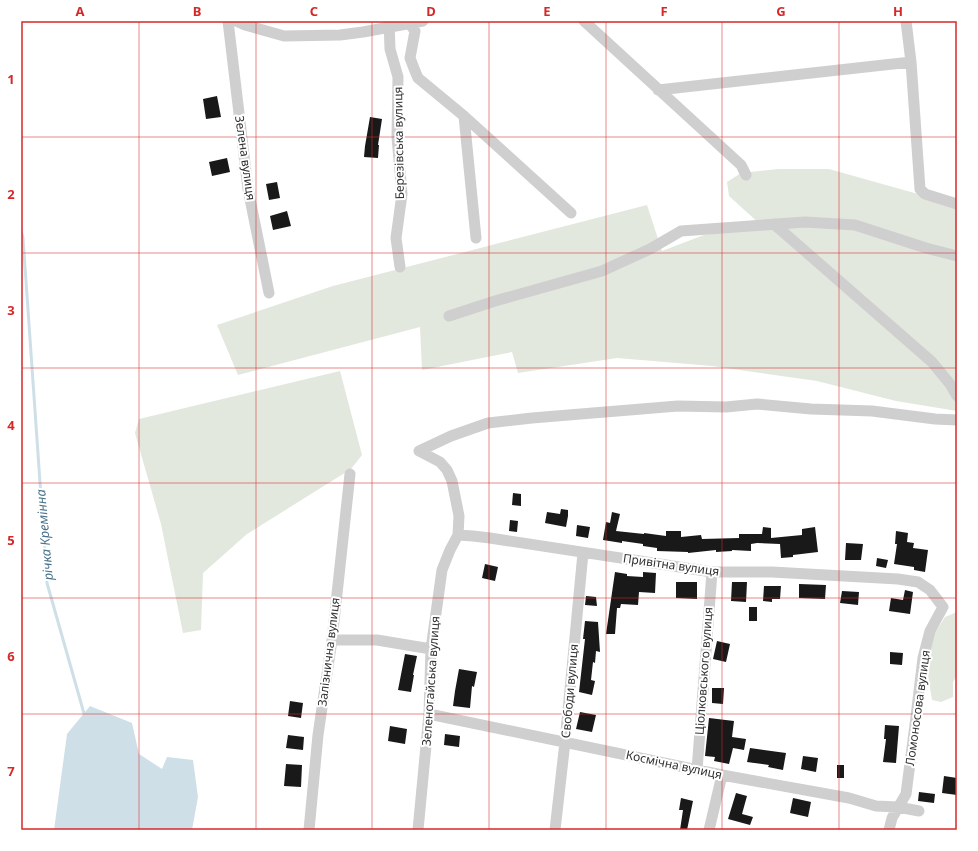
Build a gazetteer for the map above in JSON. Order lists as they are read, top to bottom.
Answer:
{
  "streets": {
    "street": [
      "Березівська вулиця",
      "Зелена вулиця",
      "Привітна вулиця",
      "Залізнична вулиця",
      "Ціолковського вулиця",
      "Зеленогайська вулиця",
      "Свободи вулиця",
      "Ломоносова вулиця",
      "Космічна вулиця"
    ]
  },
  "crossings": [
    ["Привітна вулиця", "Ціолковського вулиця"],
    ["Привітна вулиця", "Зеленогайська вулиця"],
    ["Привітна вулиця", "Свободи вулиця"],
    ["Привітна вулиця", "Ломоносова вулиця"],
    ["Ціолковського вулиця", "Космічна вулиця"],
    ["Зеленогайська вулиця", "Космічна вулиця"],
    ["Свободи вулиця", "Космічна вулиця"],
    ["Ломоносова вулиця", "Космічна вулиця"]
  ],
  "water": ["річка Кремінна"],
  "grid": {
    "columns": [
      "A",
      "B",
      "C",
      "D",
      "E",
      "F",
      "G",
      "H"
    ],
    "rows": [
      "1",
      "2",
      "3",
      "4",
      "5",
      "6",
      "7"
    ]
  }
}
